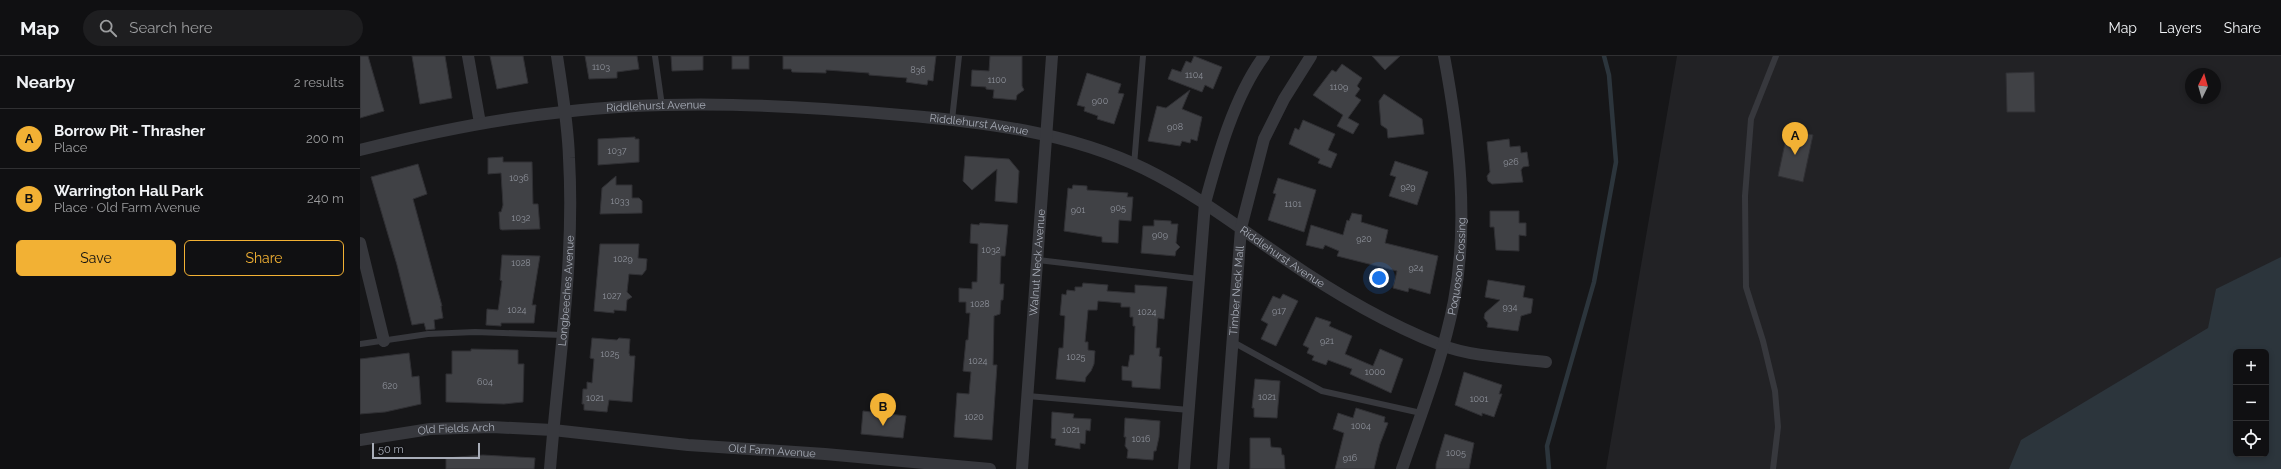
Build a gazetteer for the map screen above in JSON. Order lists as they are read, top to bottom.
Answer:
{
  "streets": {
    "street": [
      "Riddlehurst Avenue",
      "Walnut Neck Avenue",
      "Poquoson Crossing",
      "Longbeeches Avenue",
      "Timber Neck Mall",
      "Old Fields Arch",
      "Old Farm Avenue"
    ]
  },
  "crossings": [
    ["Riddlehurst Avenue", "Walnut Neck Avenue"],
    ["Riddlehurst Avenue", "Poquoson Crossing"],
    ["Riddlehurst Avenue", "Longbeeches Avenue"],
    ["Riddlehurst Avenue", "Timber Neck Mall"],
    ["Longbeeches Avenue", "Old Fields Arch"],
    ["Longbeeches Avenue", "Old Farm Avenue"],
    ["Old Fields Arch", "Old Farm Avenue"]
  ],
  "house_numbers": [
    "1103",
    "836",
    "1104",
    "1100",
    "1109",
    "900",
    "908",
    "1037",
    "926",
    "1036",
    "929",
    "1033",
    "1101",
    "905",
    "901",
    "1032",
    "909",
    "920",
    "1032",
    "1029",
    "1028",
    "924",
    "1027",
    "1028",
    "934",
    "1024",
    "917",
    "1024",
    "921",
    "1025",
    "1025",
    "1024",
    "1000",
    "604",
    "620",
    "1021",
    "1021",
    "1001",
    "1020",
    "1004",
    "1021",
    "1016",
    "1005",
    "916"
  ],
  "scale_bar": "50 m",
  "north": "top",
  "page": {
    "header": "Map",
    "search": "Search here",
    "nav": ["Map", "Layers", "Share"],
    "heading": ["Nearby", "2 results"],
    "list": [
      {
        "mark": "A",
        "name": "Borrow Pit - Thrasher",
        "note": "Place",
        "value": "200 m"
      },
      {
        "mark": "B",
        "name": "Warrington Hall Park",
        "note": "Place · Old Farm Avenue",
        "value": "240 m"
      }
    ],
    "pins": ["A", "B"],
    "buttons": ["Save", "Share"],
    "map_buttons": ["+", "−"],
    "scale": "50 m"
  }
}
